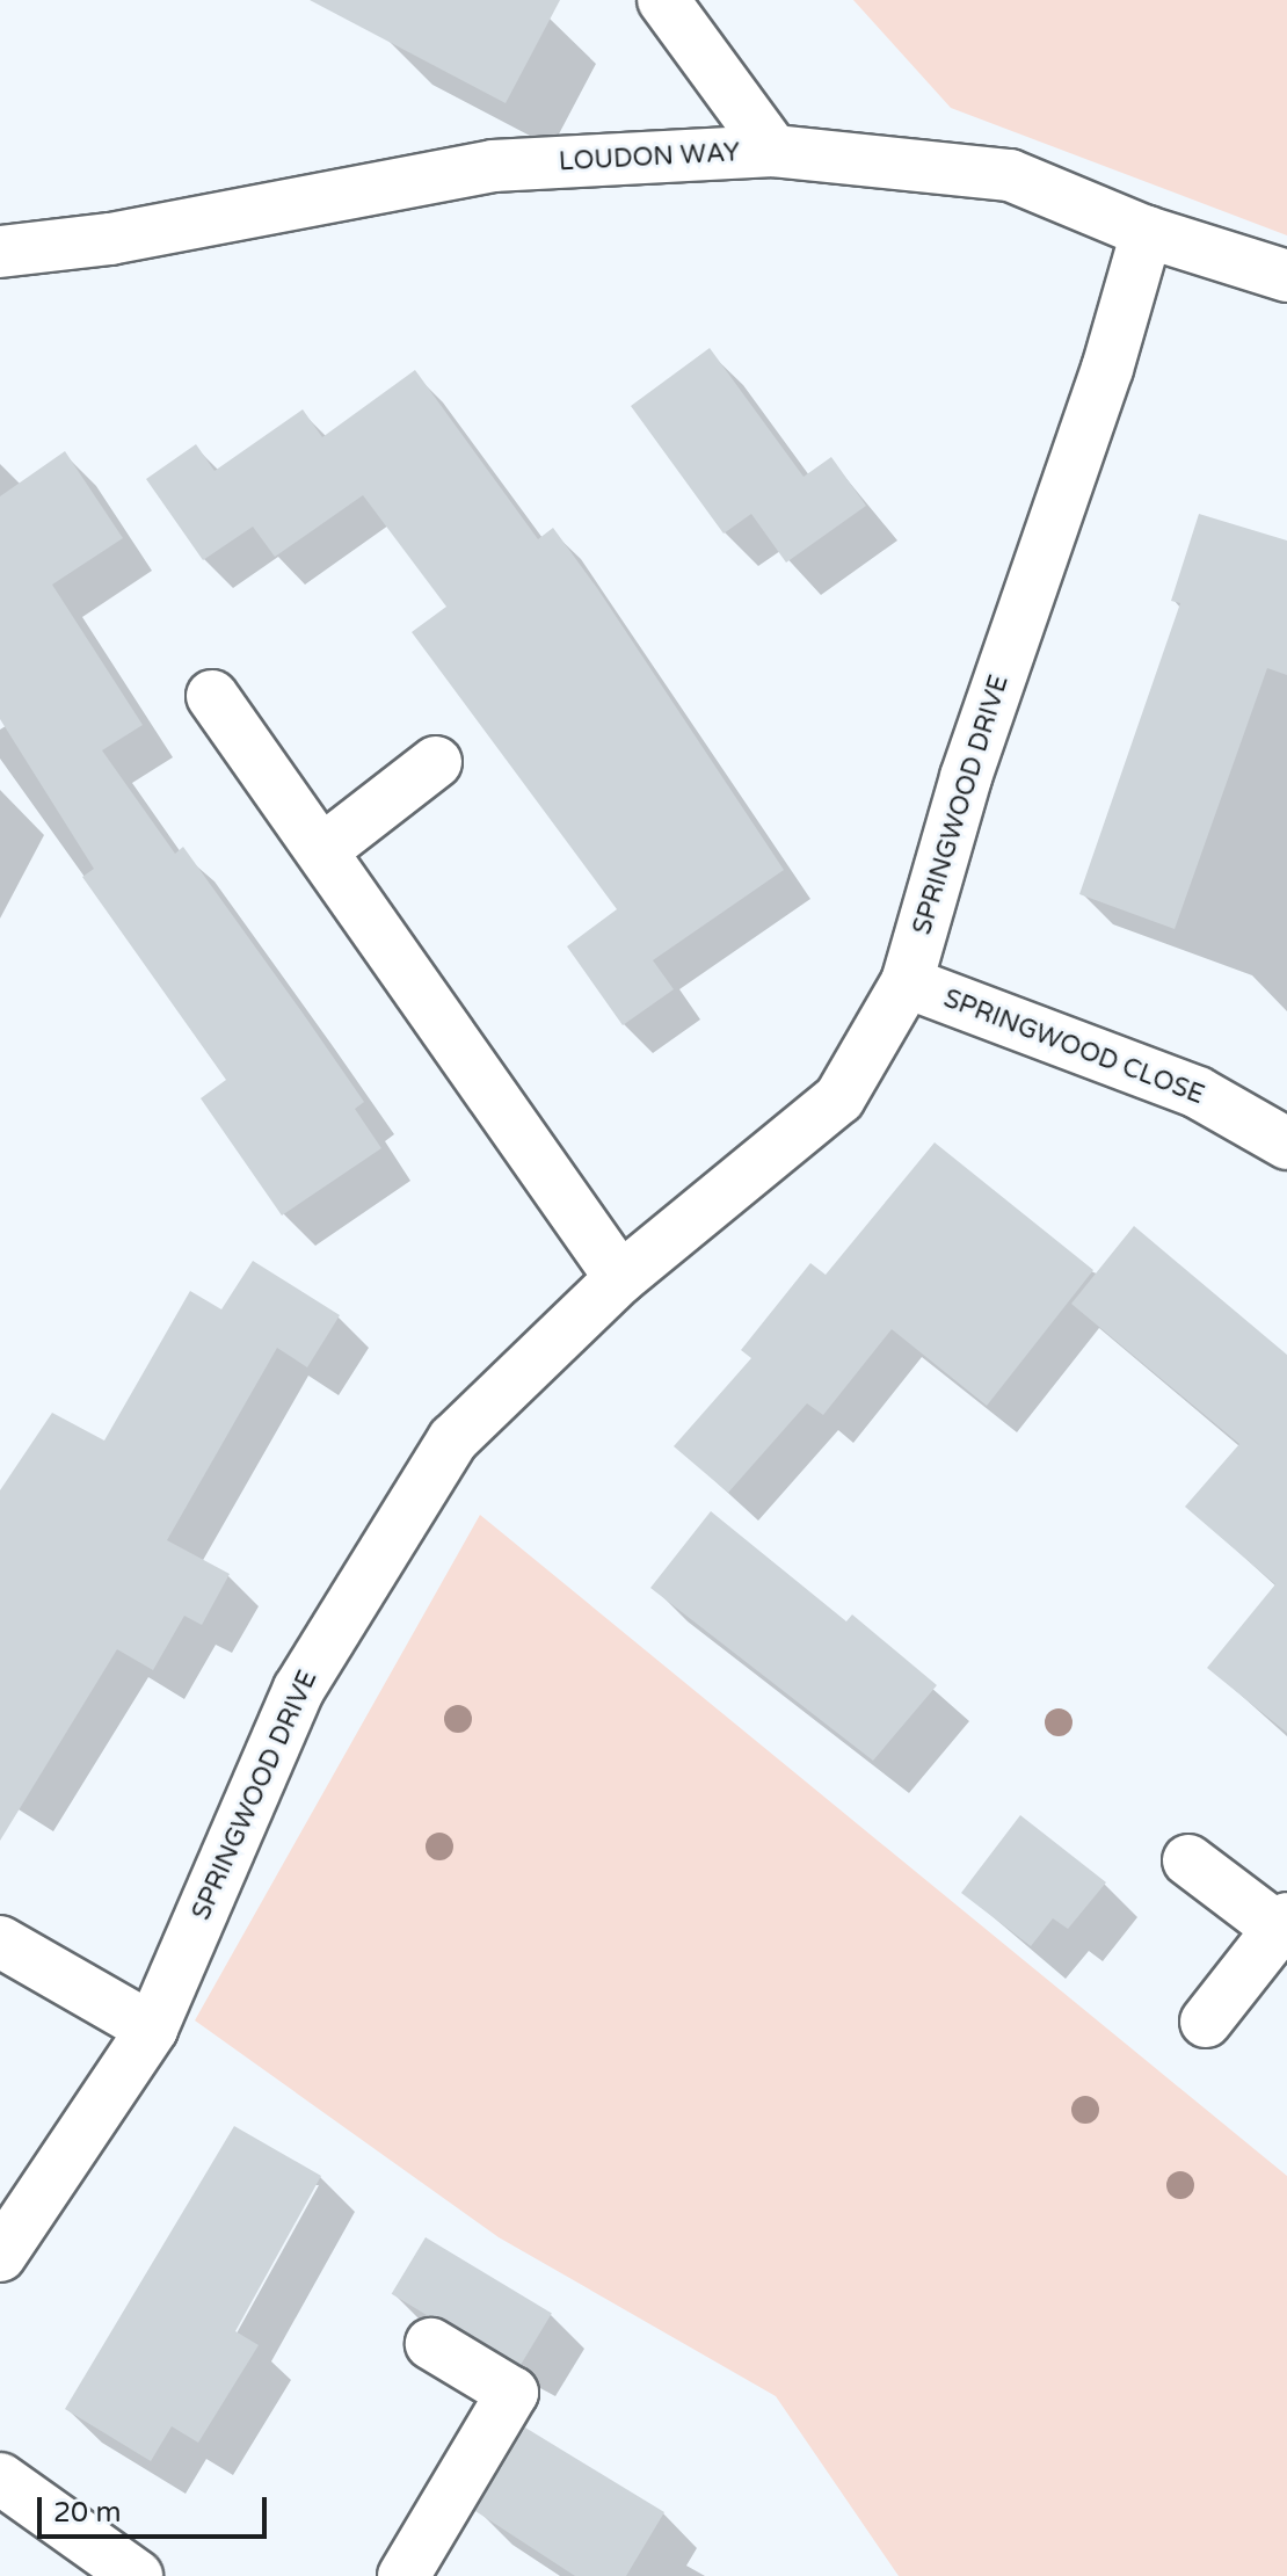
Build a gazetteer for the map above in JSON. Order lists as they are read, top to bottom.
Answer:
{
  "streets": {
    "street": ["LOUDON WAY", "SPRINGWOOD DRIVE", "SPRINGWOOD CLOSE"]
  },
  "crossings": [
    ["LOUDON WAY", "SPRINGWOOD DRIVE"],
    ["SPRINGWOOD DRIVE", "SPRINGWOOD CLOSE"]
  ],
  "scale_bar": "20 m"
}
